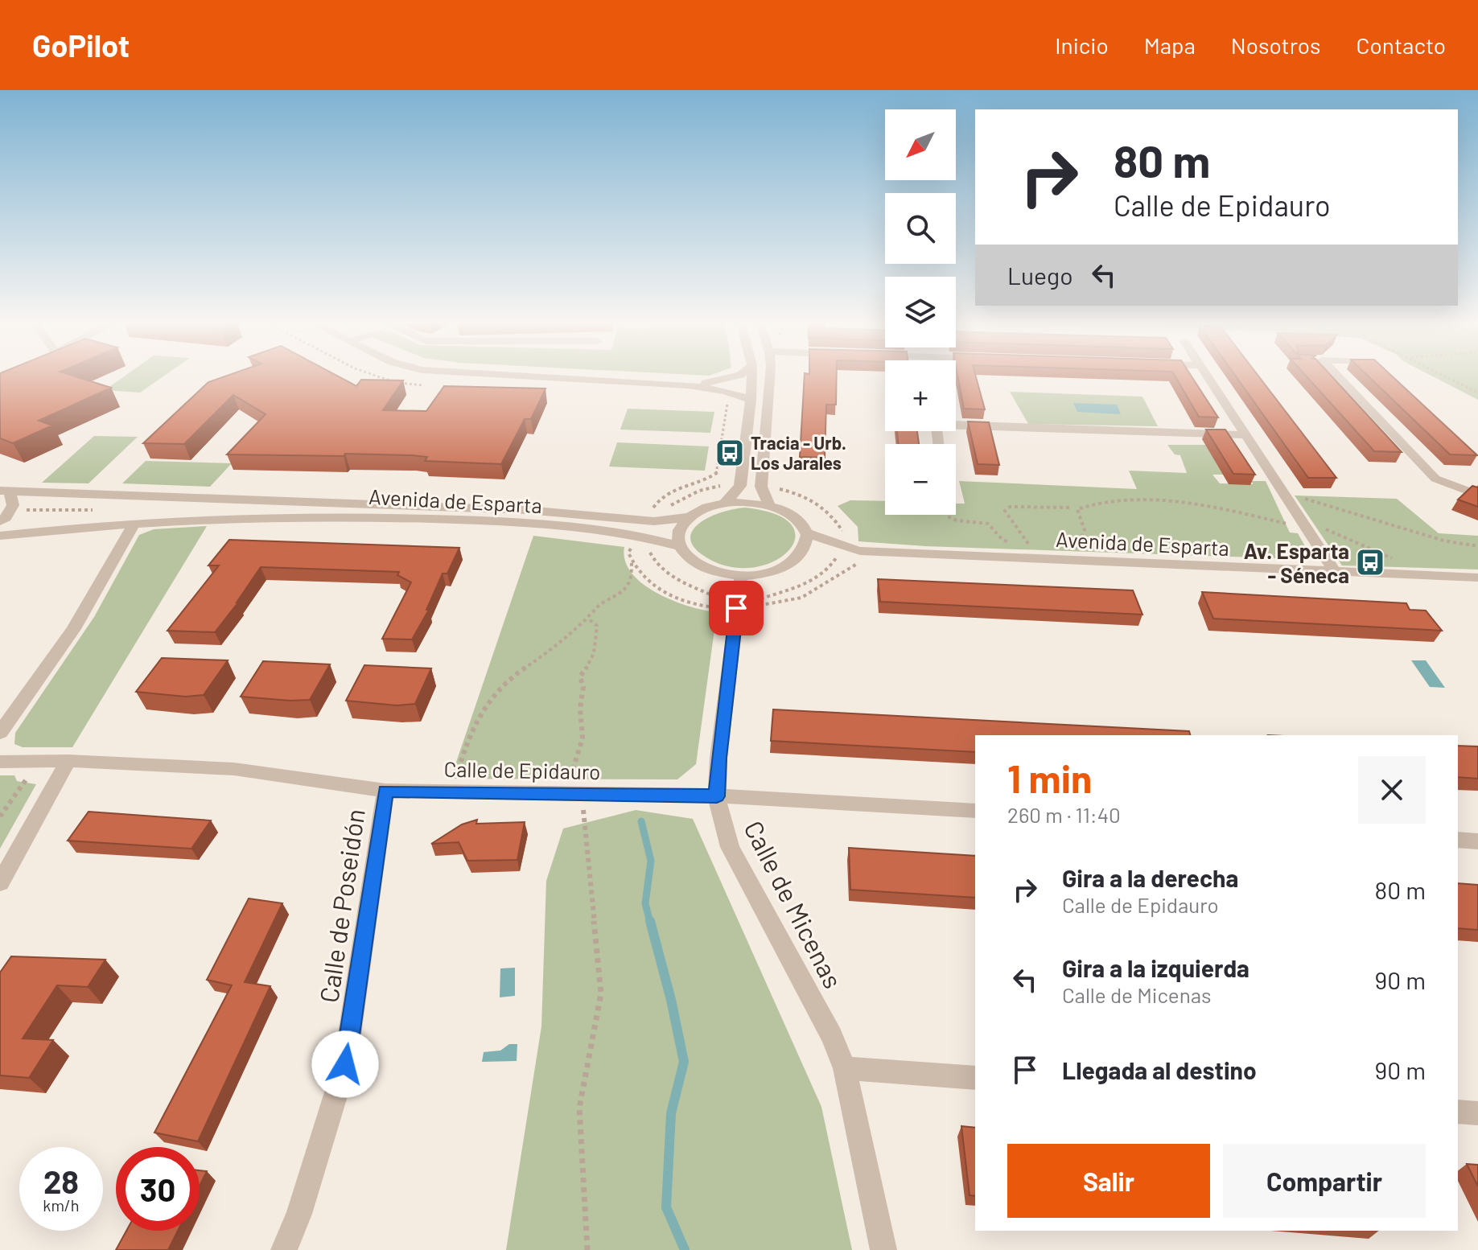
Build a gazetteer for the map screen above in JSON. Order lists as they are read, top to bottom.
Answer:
{
  "streets": {
    "street": [
      "Avenida de Esparta",
      "Calle de Epidauro",
      "Calle de Micenas",
      "Calle de Poseidón"
    ]
  },
  "crossings": [
    ["Avenida de Esparta", "Calle de Micenas"],
    ["Calle de Epidauro", "Calle de Micenas"],
    ["Calle de Epidauro", "Calle de Poseidón"]
  ],
  "places": {
    "bus stop": ["Tracia - Urb. Los Jarales", "Av. Esparta - Séneca"]
  },
  "north": "bottom left",
  "page": {
    "header": "GoPilot",
    "nav": [
      "Inicio",
      "Mapa",
      "Nosotros",
      "Contacto"
    ],
    "map_buttons": ["+", "−"],
    "turn": ["80 m", "Calle de Epidauro"],
    "then": "Luego",
    "heading": ["1 min", "260 m · 11:40"],
    "list": [
      {
        "name": "Gira a la derecha",
        "note": "Calle de Epidauro",
        "value": "80 m"
      },
      {
        "name": "Gira a la izquierda",
        "note": "Calle de Micenas",
        "value": "90 m"
      },
      {
        "name": "Llegada al destino",
        "value": "90 m"
      }
    ],
    "buttons": ["Salir", "Compartir"],
    "speed": "28 km/h",
    "limit": "30"
  }
}
